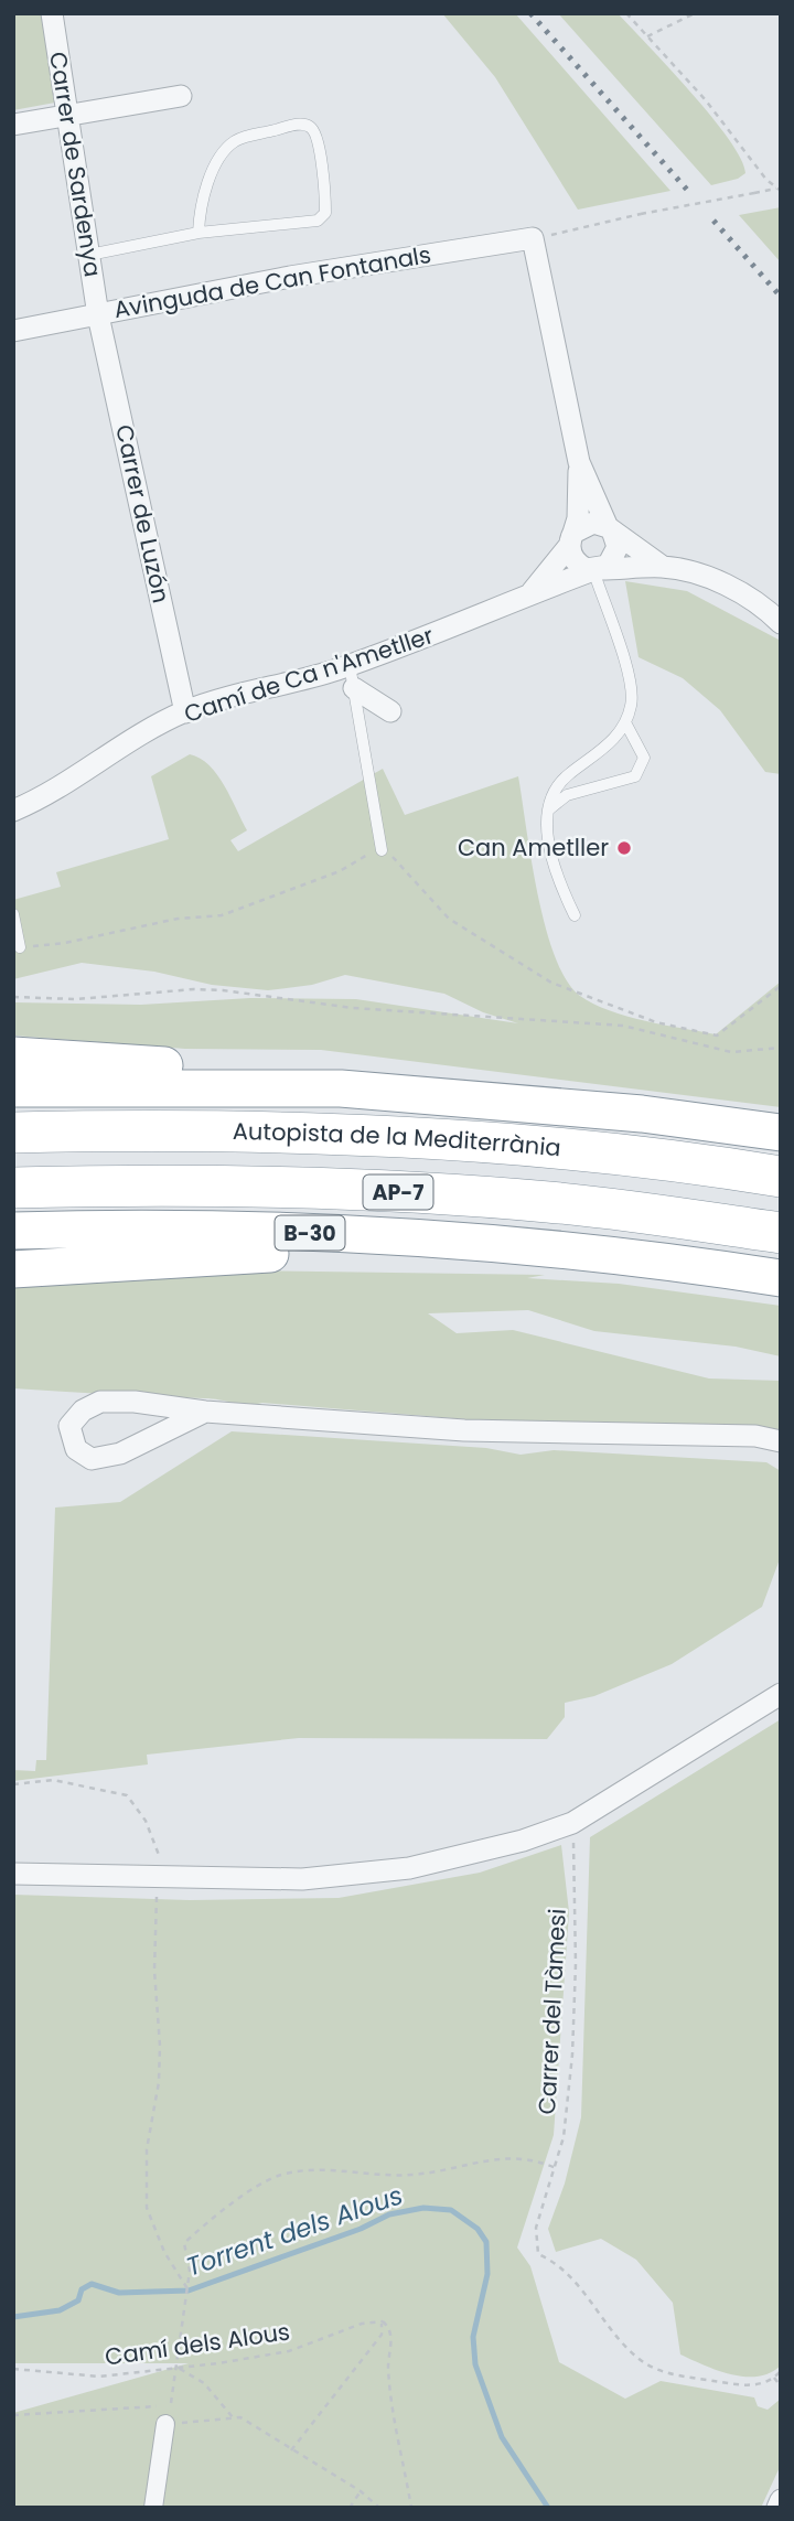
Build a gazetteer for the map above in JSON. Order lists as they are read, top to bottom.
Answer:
{
  "streets": {
    "highway": ["Autopista de la Mediterrània", "AP-7", "B-30"],
    "street": [
      "Carrer de Sardenya",
      "Avinguda de Can Fontanals",
      "Carrer de Luzón",
      "Camí de Ca n'Ametller"
    ],
    "path": ["Carrer del Tàmesi", "Camí dels Alous"]
  },
  "crossings": [
    ["Carrer de Sardenya", "Avinguda de Can Fontanals"],
    ["Carrer de Sardenya", "Carrer de Luzón"],
    ["Avinguda de Can Fontanals", "Carrer de Luzón"],
    ["Carrer de Luzón", "Camí de Ca n'Ametller"]
  ],
  "water": ["Torrent dels Alous"],
  "places": ["Can Ametller"]
}
